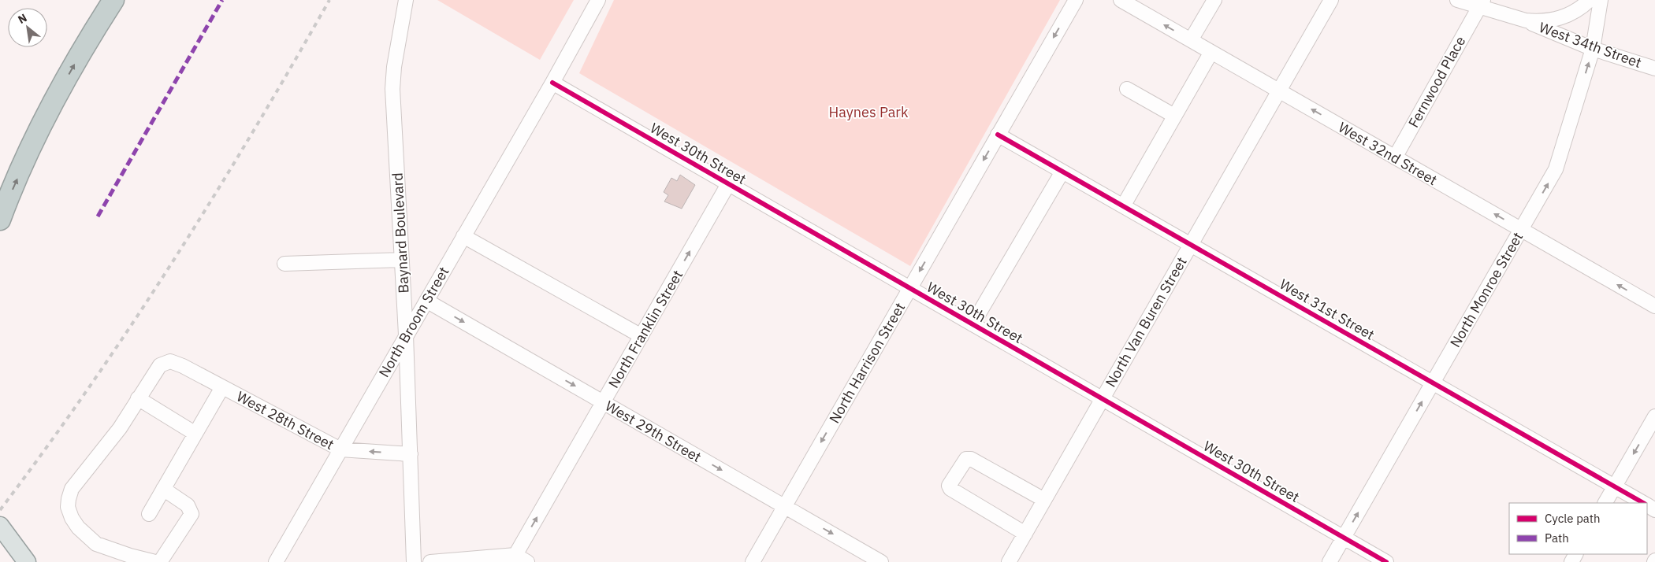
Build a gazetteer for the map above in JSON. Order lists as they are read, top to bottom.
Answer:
{
  "streets": {
    "street": [
      "West 34th Street",
      "Fernwood Place",
      "West 30th Street",
      "West 32nd Street",
      "Baynard Boulevard",
      "North Monroe Street",
      "West 31st Street",
      "North Broom Street",
      "North Van Buren Street",
      "North Franklin Street",
      "North Harrison Street",
      "West 28th Street",
      "West 29th Street"
    ]
  },
  "crossings": [
    ["West 34th Street", "Fernwood Place"],
    ["West 34th Street", "North Monroe Street"],
    ["Fernwood Place", "West 32nd Street"],
    ["West 30th Street", "North Monroe Street"],
    ["West 30th Street", "North Broom Street"],
    ["West 30th Street", "North Van Buren Street"],
    ["West 30th Street", "North Franklin Street"],
    ["West 30th Street", "North Harrison Street"],
    ["West 32nd Street", "North Monroe Street"],
    ["West 32nd Street", "North Van Buren Street"],
    ["Baynard Boulevard", "North Broom Street"],
    ["Baynard Boulevard", "West 28th Street"],
    ["North Monroe Street", "West 31st Street"],
    ["West 31st Street", "North Van Buren Street"],
    ["West 31st Street", "North Harrison Street"],
    ["North Broom Street", "West 28th Street"],
    ["North Broom Street", "West 29th Street"],
    ["North Franklin Street", "West 29th Street"],
    ["North Harrison Street", "West 29th Street"]
  ],
  "one_way": ["West 32nd Street", "North Monroe Street", "North Franklin Street"],
  "parks": ["Haynes Park"],
  "legend": ["Cycle path", "Path"],
  "north": "top left"
}
